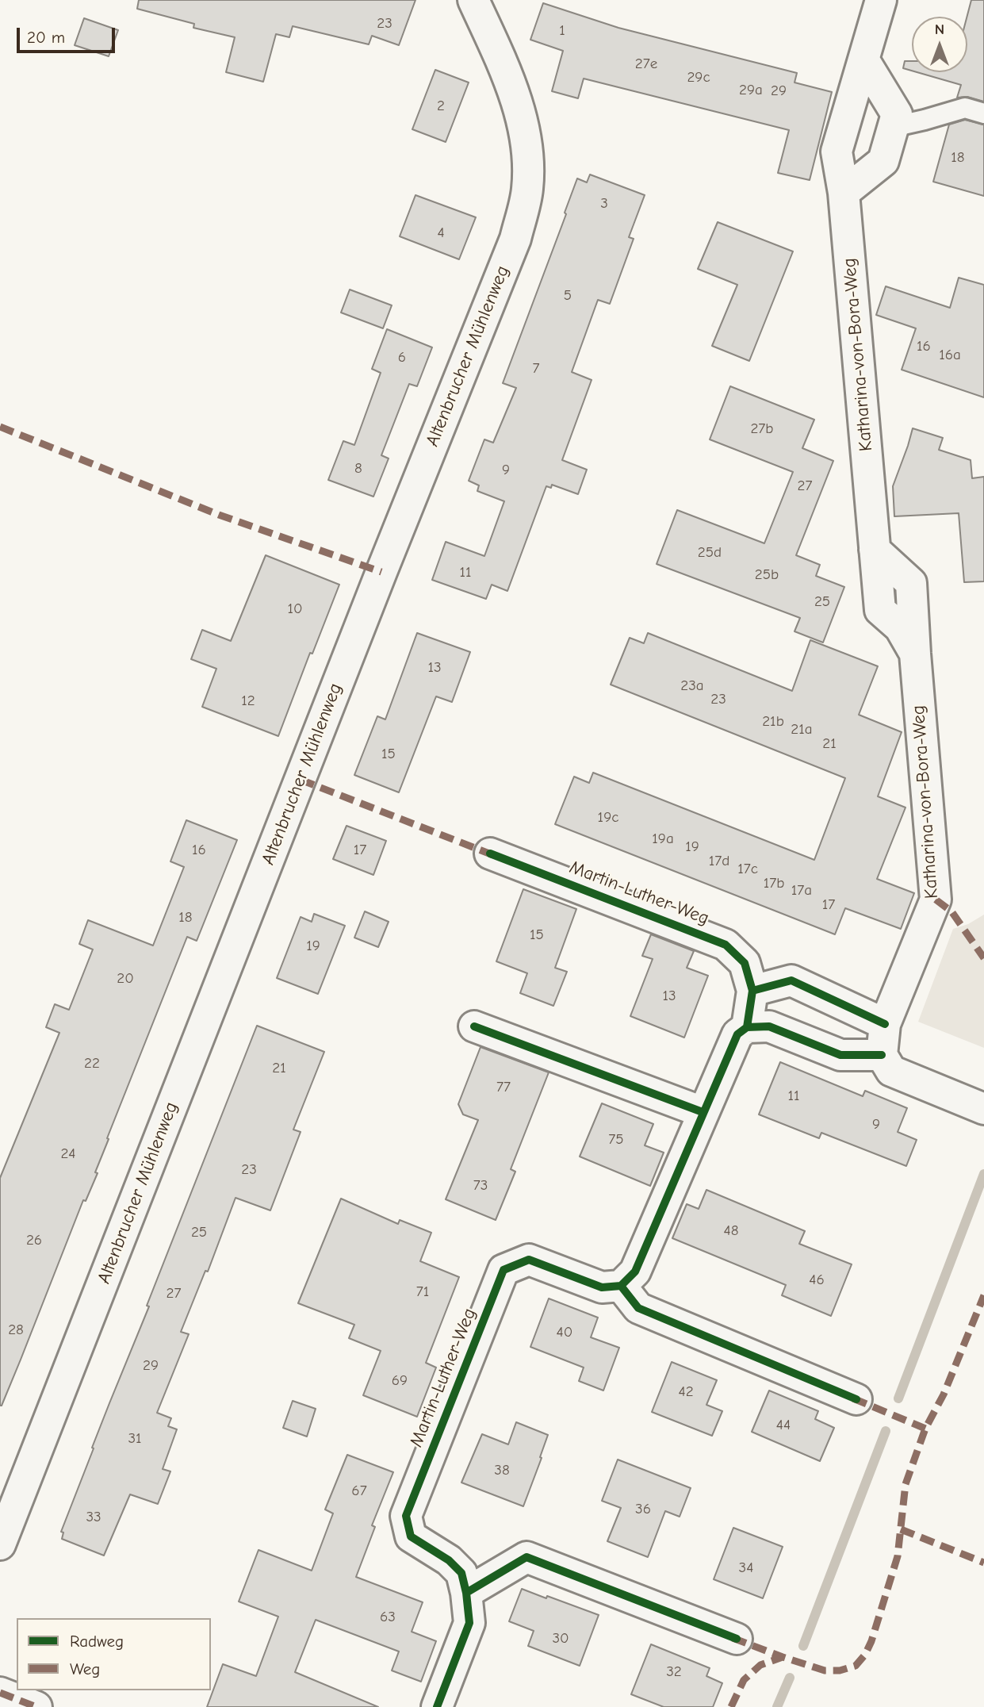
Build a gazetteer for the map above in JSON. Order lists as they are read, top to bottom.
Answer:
{
  "streets": {
    "street": ["Katharina-von-Bora-Weg", "Altenbrucher Mühlenweg", "Martin-Luther-Weg"]
  },
  "house_numbers": [
    "23",
    "1",
    "27e",
    "29c",
    "29a",
    "29",
    "2",
    "18",
    "3",
    "4",
    "5",
    "16",
    "16a",
    "6",
    "7",
    "27b",
    "8",
    "9",
    "27",
    "25d",
    "11",
    "25b",
    "25",
    "10",
    "13",
    "23a",
    "23",
    "12",
    "21b",
    "21a",
    "21",
    "15",
    "19c",
    "19a",
    "19",
    "16",
    "17",
    "17d",
    "17c",
    "17b",
    "17a",
    "17",
    "18",
    "15",
    "19",
    "20",
    "13",
    "22",
    "21",
    "77",
    "11",
    "9",
    "75",
    "24",
    "23",
    "73",
    "48",
    "25",
    "26",
    "46",
    "71",
    "27",
    "28",
    "40",
    "29",
    "69",
    "42",
    "44",
    "31",
    "38",
    "67",
    "36",
    "33",
    "34",
    "63",
    "30",
    "32"
  ],
  "legend": ["Radweg", "Weg"],
  "scale_bar": "20 m",
  "north": "top"
}
